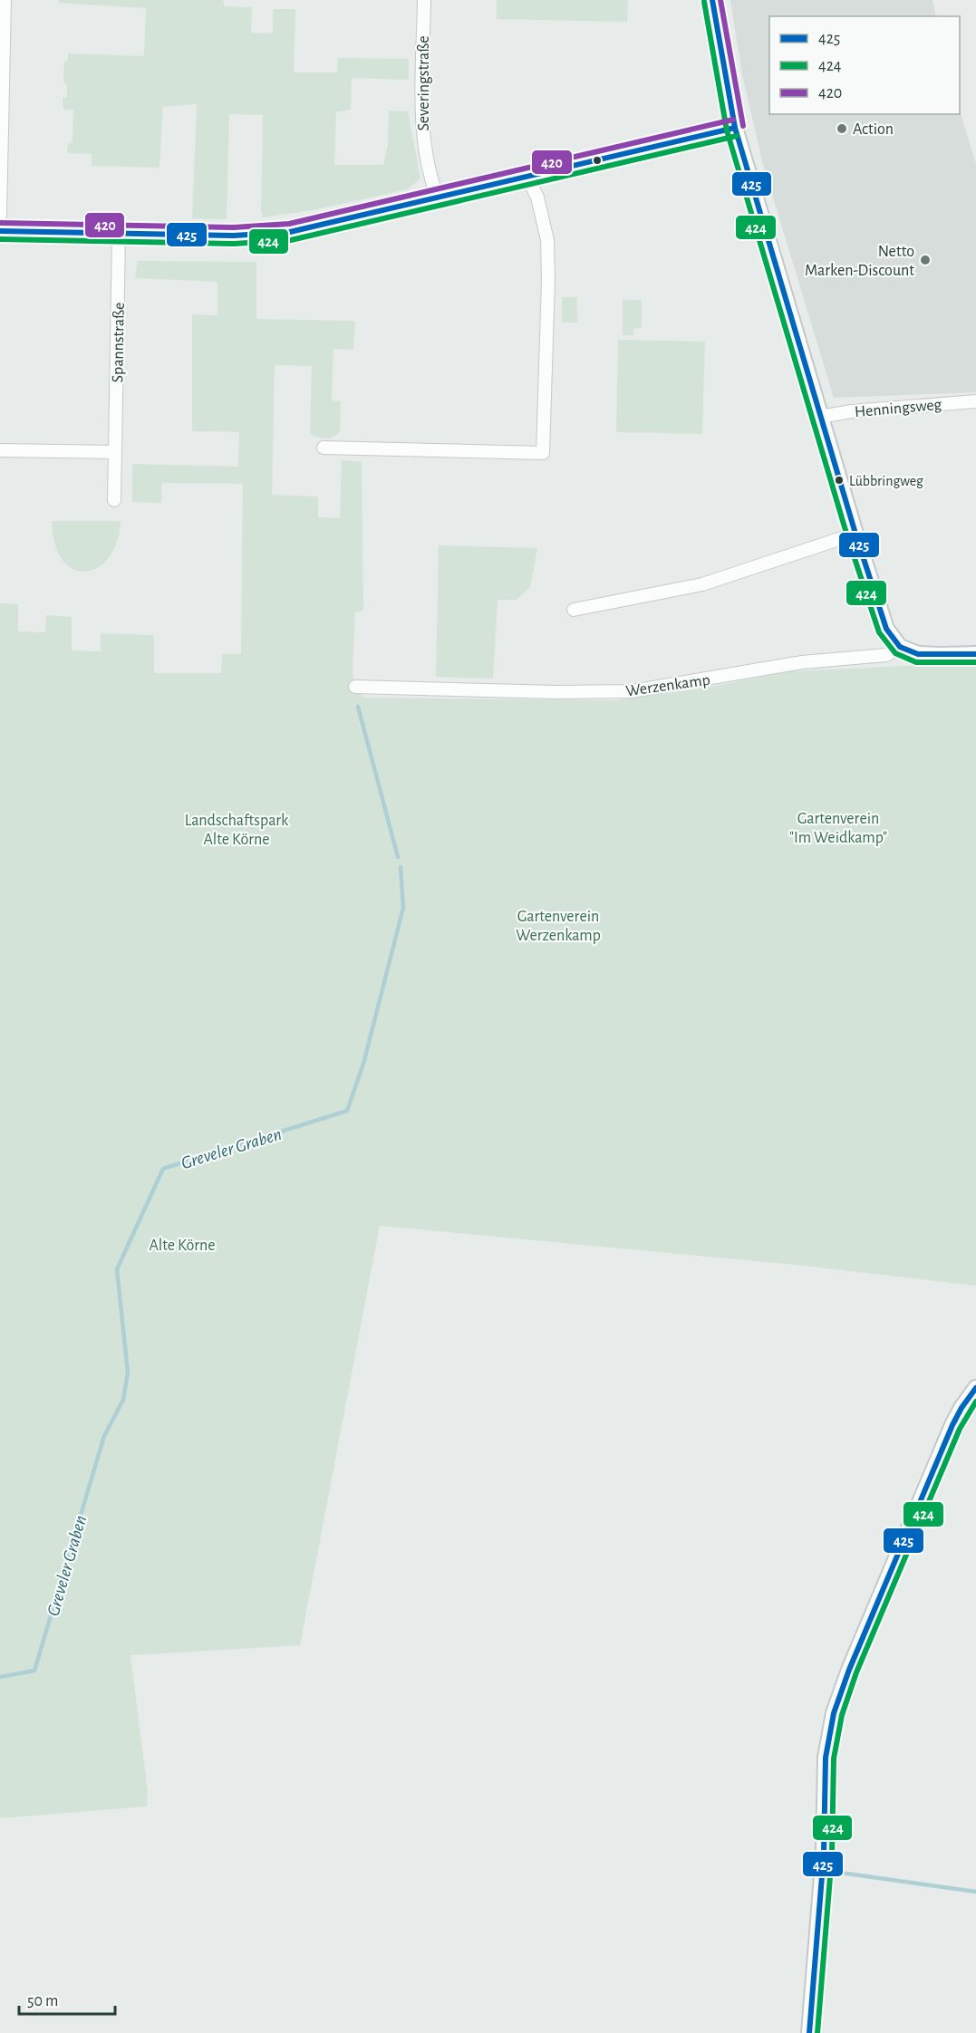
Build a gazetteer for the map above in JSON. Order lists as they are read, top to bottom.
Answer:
{
  "streets": {
    "street": [
      "Severingstraße",
      "Spannstraße",
      "Henningsweg",
      "Werzenkamp"
    ]
  },
  "water": ["Greveler Graben"],
  "parks": [
    "Gartenverein \"Im Weidkamp\"",
    "Landschaftspark Alte Körne",
    "Gartenverein Werzenkamp",
    "Alte Körne"
  ],
  "places": ["Action", "Netto Marken-Discount", "Lübbringweg"],
  "lines": ["transit line 425", "transit line 420", "transit line 424"],
  "legend": ["425", "424", "420"],
  "scale_bar": "50 m"
}
